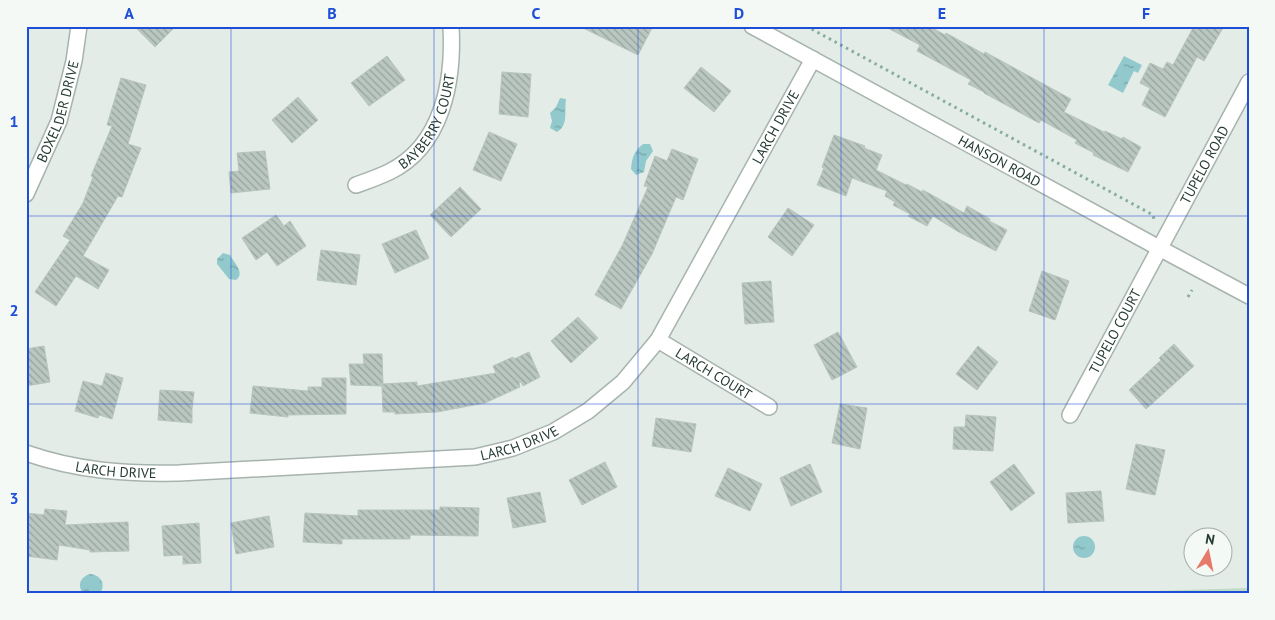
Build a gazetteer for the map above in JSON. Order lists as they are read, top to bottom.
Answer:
{
  "streets": {
    "street": [
      "BOXELDER DRIVE",
      "BAYBERRY COURT",
      "LARCH DRIVE",
      "HANSON ROAD",
      "TUPELO ROAD",
      "TUPELO COURT",
      "LARCH COURT"
    ]
  },
  "crossings": [
    ["LARCH DRIVE", "HANSON ROAD"],
    ["LARCH DRIVE", "LARCH COURT"],
    ["HANSON ROAD", "TUPELO ROAD"],
    ["HANSON ROAD", "TUPELO COURT"],
    ["TUPELO ROAD", "TUPELO COURT"]
  ],
  "north": "top",
  "grid": {
    "columns": [
      "A",
      "B",
      "C",
      "D",
      "E",
      "F"
    ],
    "rows": ["1", "2", "3"]
  }
}
